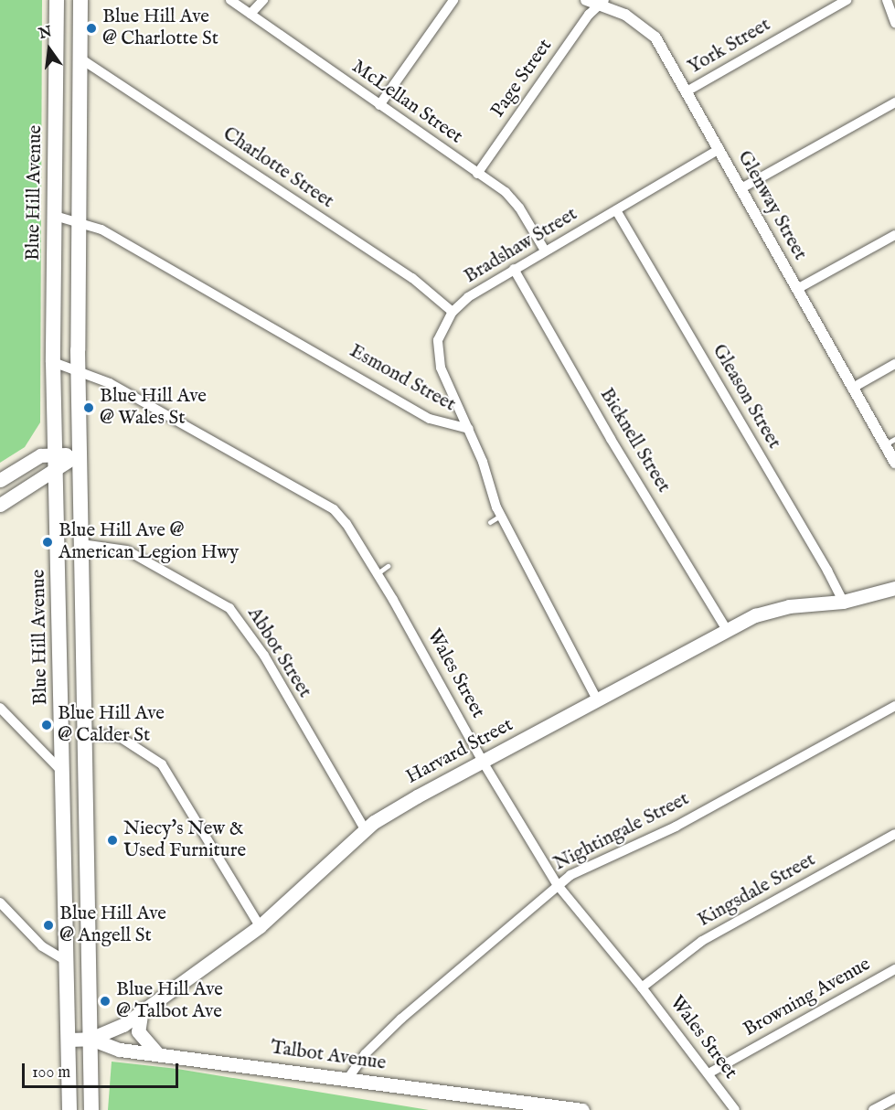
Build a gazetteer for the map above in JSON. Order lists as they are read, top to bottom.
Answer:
{
  "streets": {
    "main road": ["Blue Hill Avenue", "Harvard Street", "Talbot Avenue"],
    "street": [
      "York Street",
      "Page Street",
      "McLellan Street",
      "Charlotte Street",
      "Glenway Street",
      "Bradshaw Street",
      "Esmond Street",
      "Gleason Street",
      "Bicknell Street",
      "Abbot Street",
      "Wales Street",
      "Nightingale Street",
      "Kingsdale Street",
      "Browning Avenue"
    ]
  },
  "crossings": [
    ["York Street", "Glenway Street"],
    ["Page Street", "McLellan Street"],
    ["Page Street", "Glenway Street"],
    ["McLellan Street", "Bradshaw Street"],
    ["Charlotte Street", "Bradshaw Street"],
    ["Blue Hill Avenue", "Esmond Street"],
    ["Blue Hill Avenue", "Wales Street"],
    ["Blue Hill Avenue", "Talbot Avenue"],
    ["Glenway Street", "Bradshaw Street"],
    ["Bradshaw Street", "Esmond Street"],
    ["Bradshaw Street", "Gleason Street"],
    ["Bradshaw Street", "Bicknell Street"],
    ["Esmond Street", "Harvard Street"],
    ["Gleason Street", "Harvard Street"],
    ["Bicknell Street", "Harvard Street"],
    ["Abbot Street", "Harvard Street"],
    ["Wales Street", "Harvard Street"],
    ["Wales Street", "Nightingale Street"],
    ["Wales Street", "Kingsdale Street"],
    ["Wales Street", "Browning Avenue"],
    ["Harvard Street", "Talbot Avenue"],
    ["Nightingale Street", "Talbot Avenue"]
  ],
  "places": [
    "Blue Hill Ave @ Charlotte St",
    "Blue Hill Ave @ Wales St",
    "Blue Hill Ave @ American Legion Hwy",
    "Blue Hill Ave @ Calder St",
    "Niecy's New & Used Furniture",
    "Blue Hill Ave @ Angell St",
    "Blue Hill Ave @ Talbot Ave"
  ],
  "scale_bar": "100 m",
  "north": "top"
}
